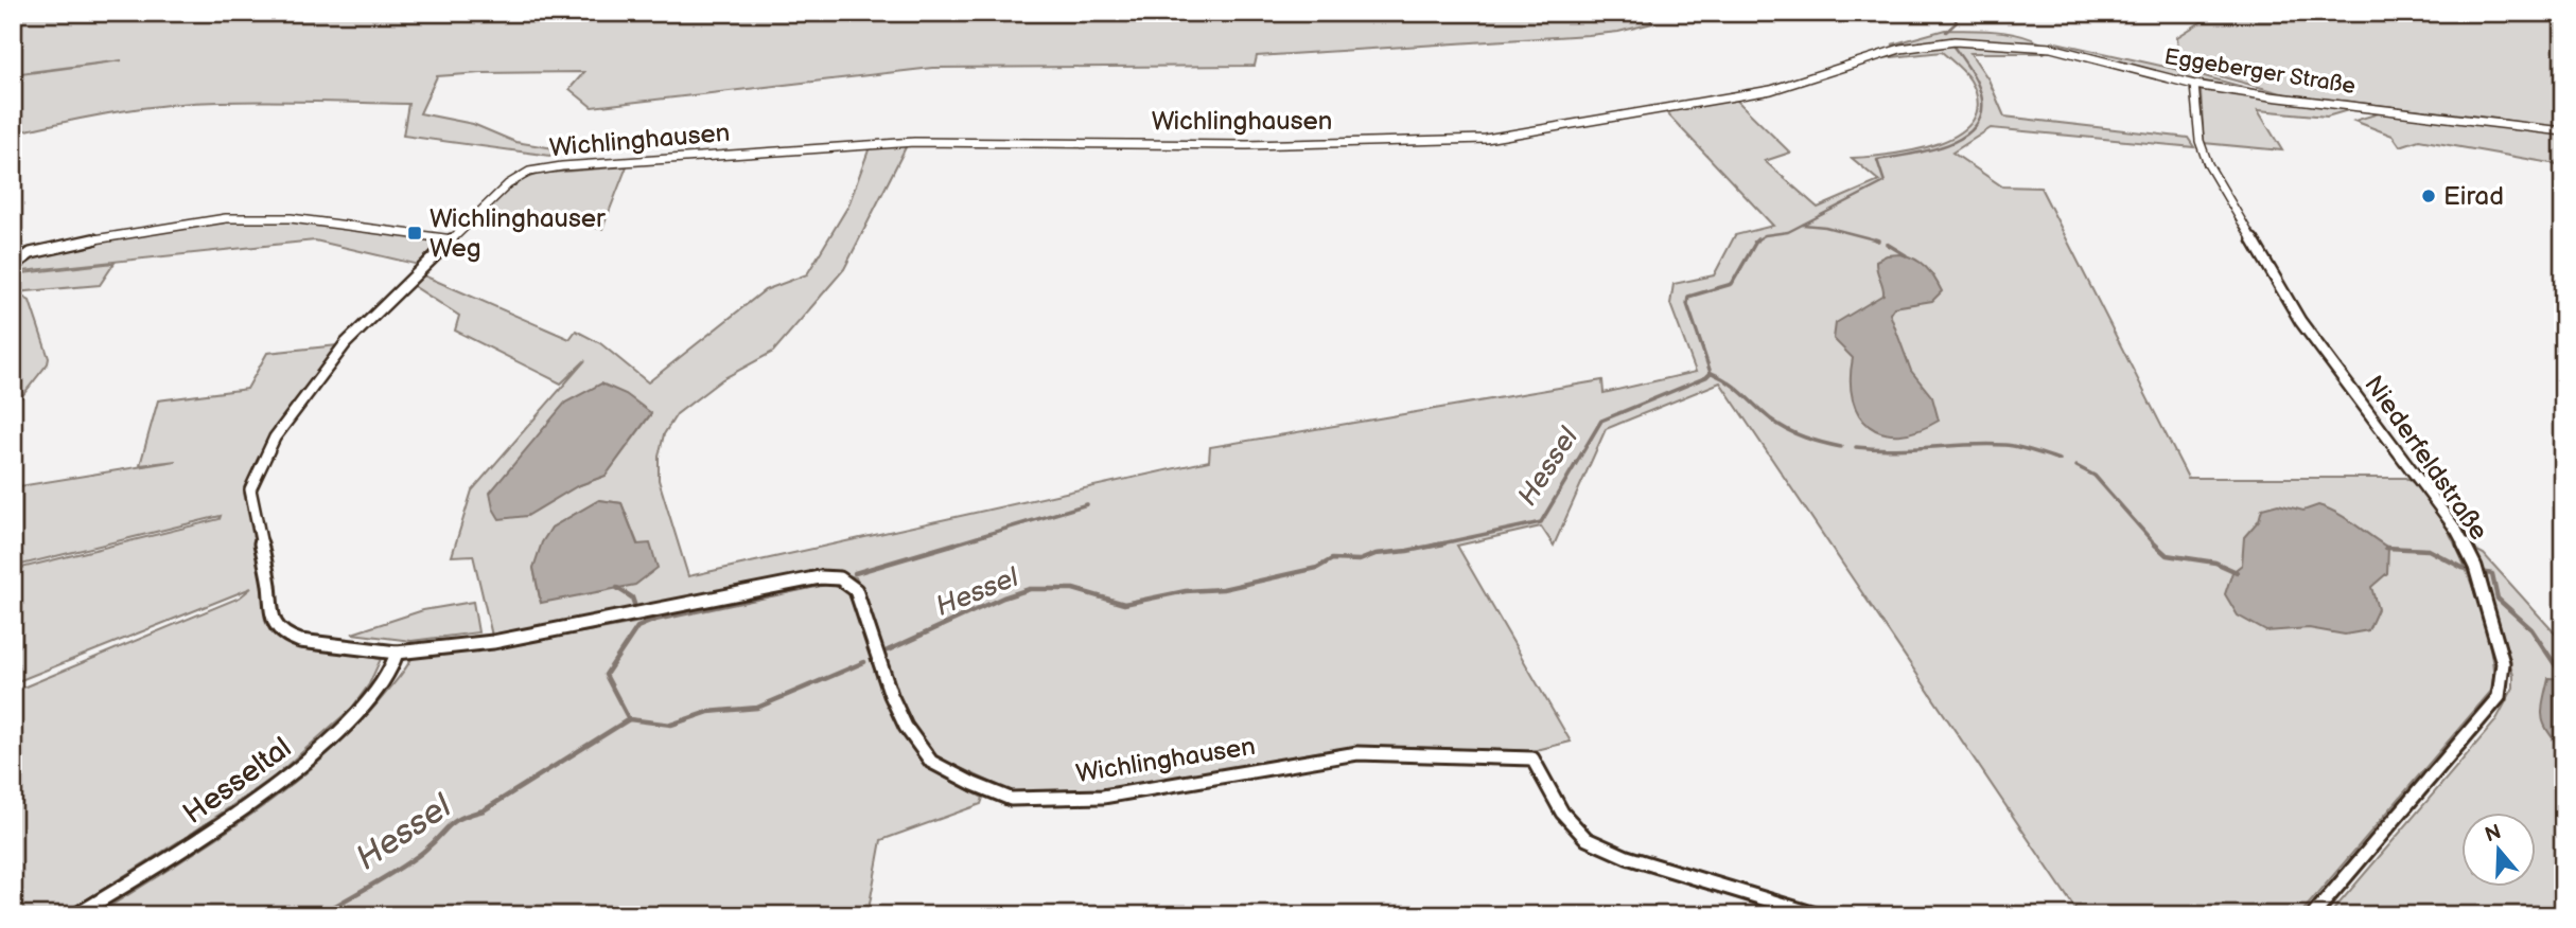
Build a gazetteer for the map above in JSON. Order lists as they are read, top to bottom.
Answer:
{
  "streets": {
    "street": [
      "Eggeberger Straße",
      "Wichlinghausen",
      "Niederfeldstraße",
      "Hesseltal"
    ]
  },
  "crossings": [
    ["Eggeberger Straße", "Wichlinghausen"],
    ["Eggeberger Straße", "Niederfeldstraße"],
    ["Wichlinghausen", "Hesseltal"]
  ],
  "water": ["Hessel"],
  "places": {
    "other": ["Eirad"],
    "transit": ["Wichlinghauser Weg"]
  },
  "north": "top"
}
